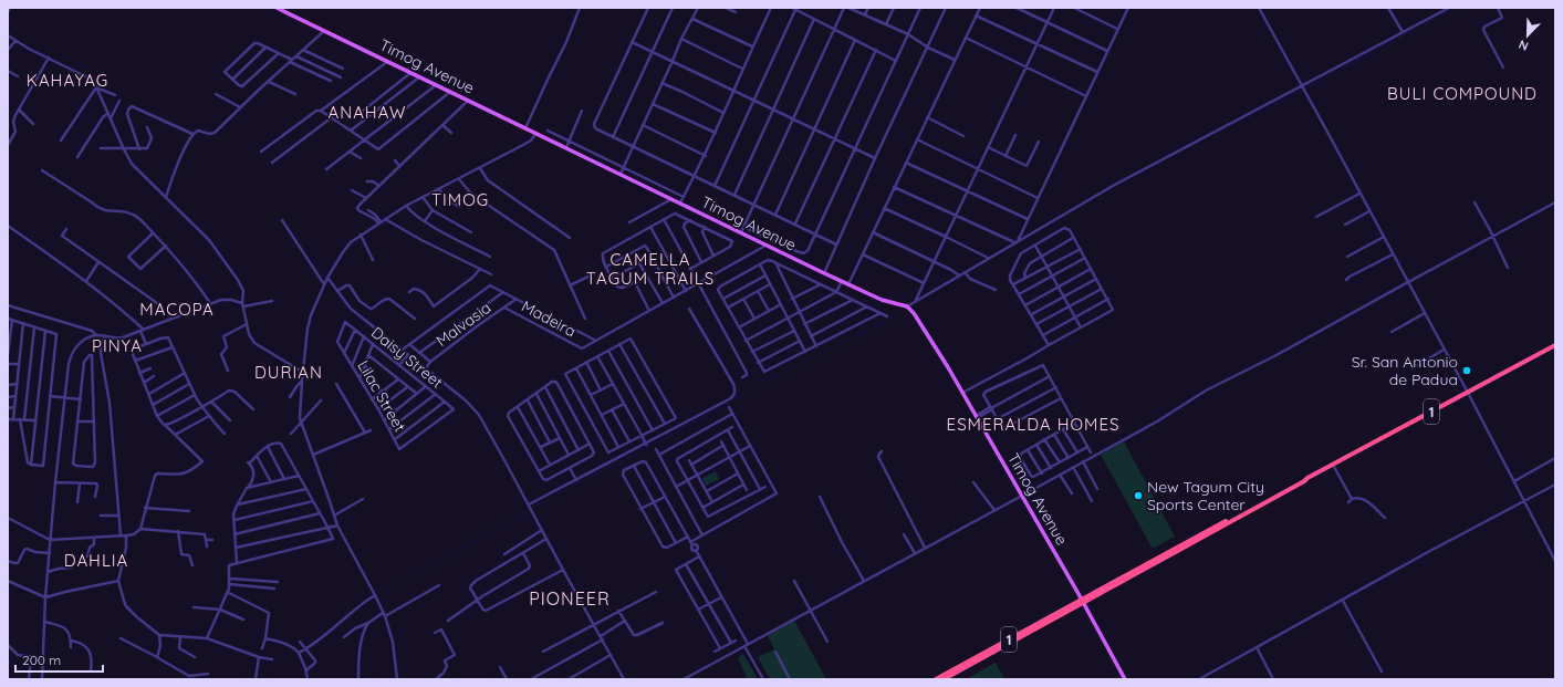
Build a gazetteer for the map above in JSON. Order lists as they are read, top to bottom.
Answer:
{
  "streets": {
    "highway": ["1"],
    "main road": ["Timog Avenue"],
    "street": [
      "Madeira",
      "Malvasia",
      "Daisy Street",
      "Lilac Street"
    ]
  },
  "crossings": [
    ["Timog Avenue", "1"],
    ["Madeira", "Malvasia"],
    ["Daisy Street", "Lilac Street"]
  ],
  "districts": [
    "KAHAYAG",
    "BULI COMPOUND",
    "ANAHAW",
    "TIMOG",
    "CAMELLA TAGUM TRAILS",
    "MACOPA",
    "PINYA",
    "DURIAN",
    "ESMERALDA HOMES",
    "DAHLIA",
    "PIONEER"
  ],
  "places": ["Sr. San Antonio de Padua", "New Tagum City Sports Center"],
  "scale_bar": "200 m",
  "north": "bottom left"
}
